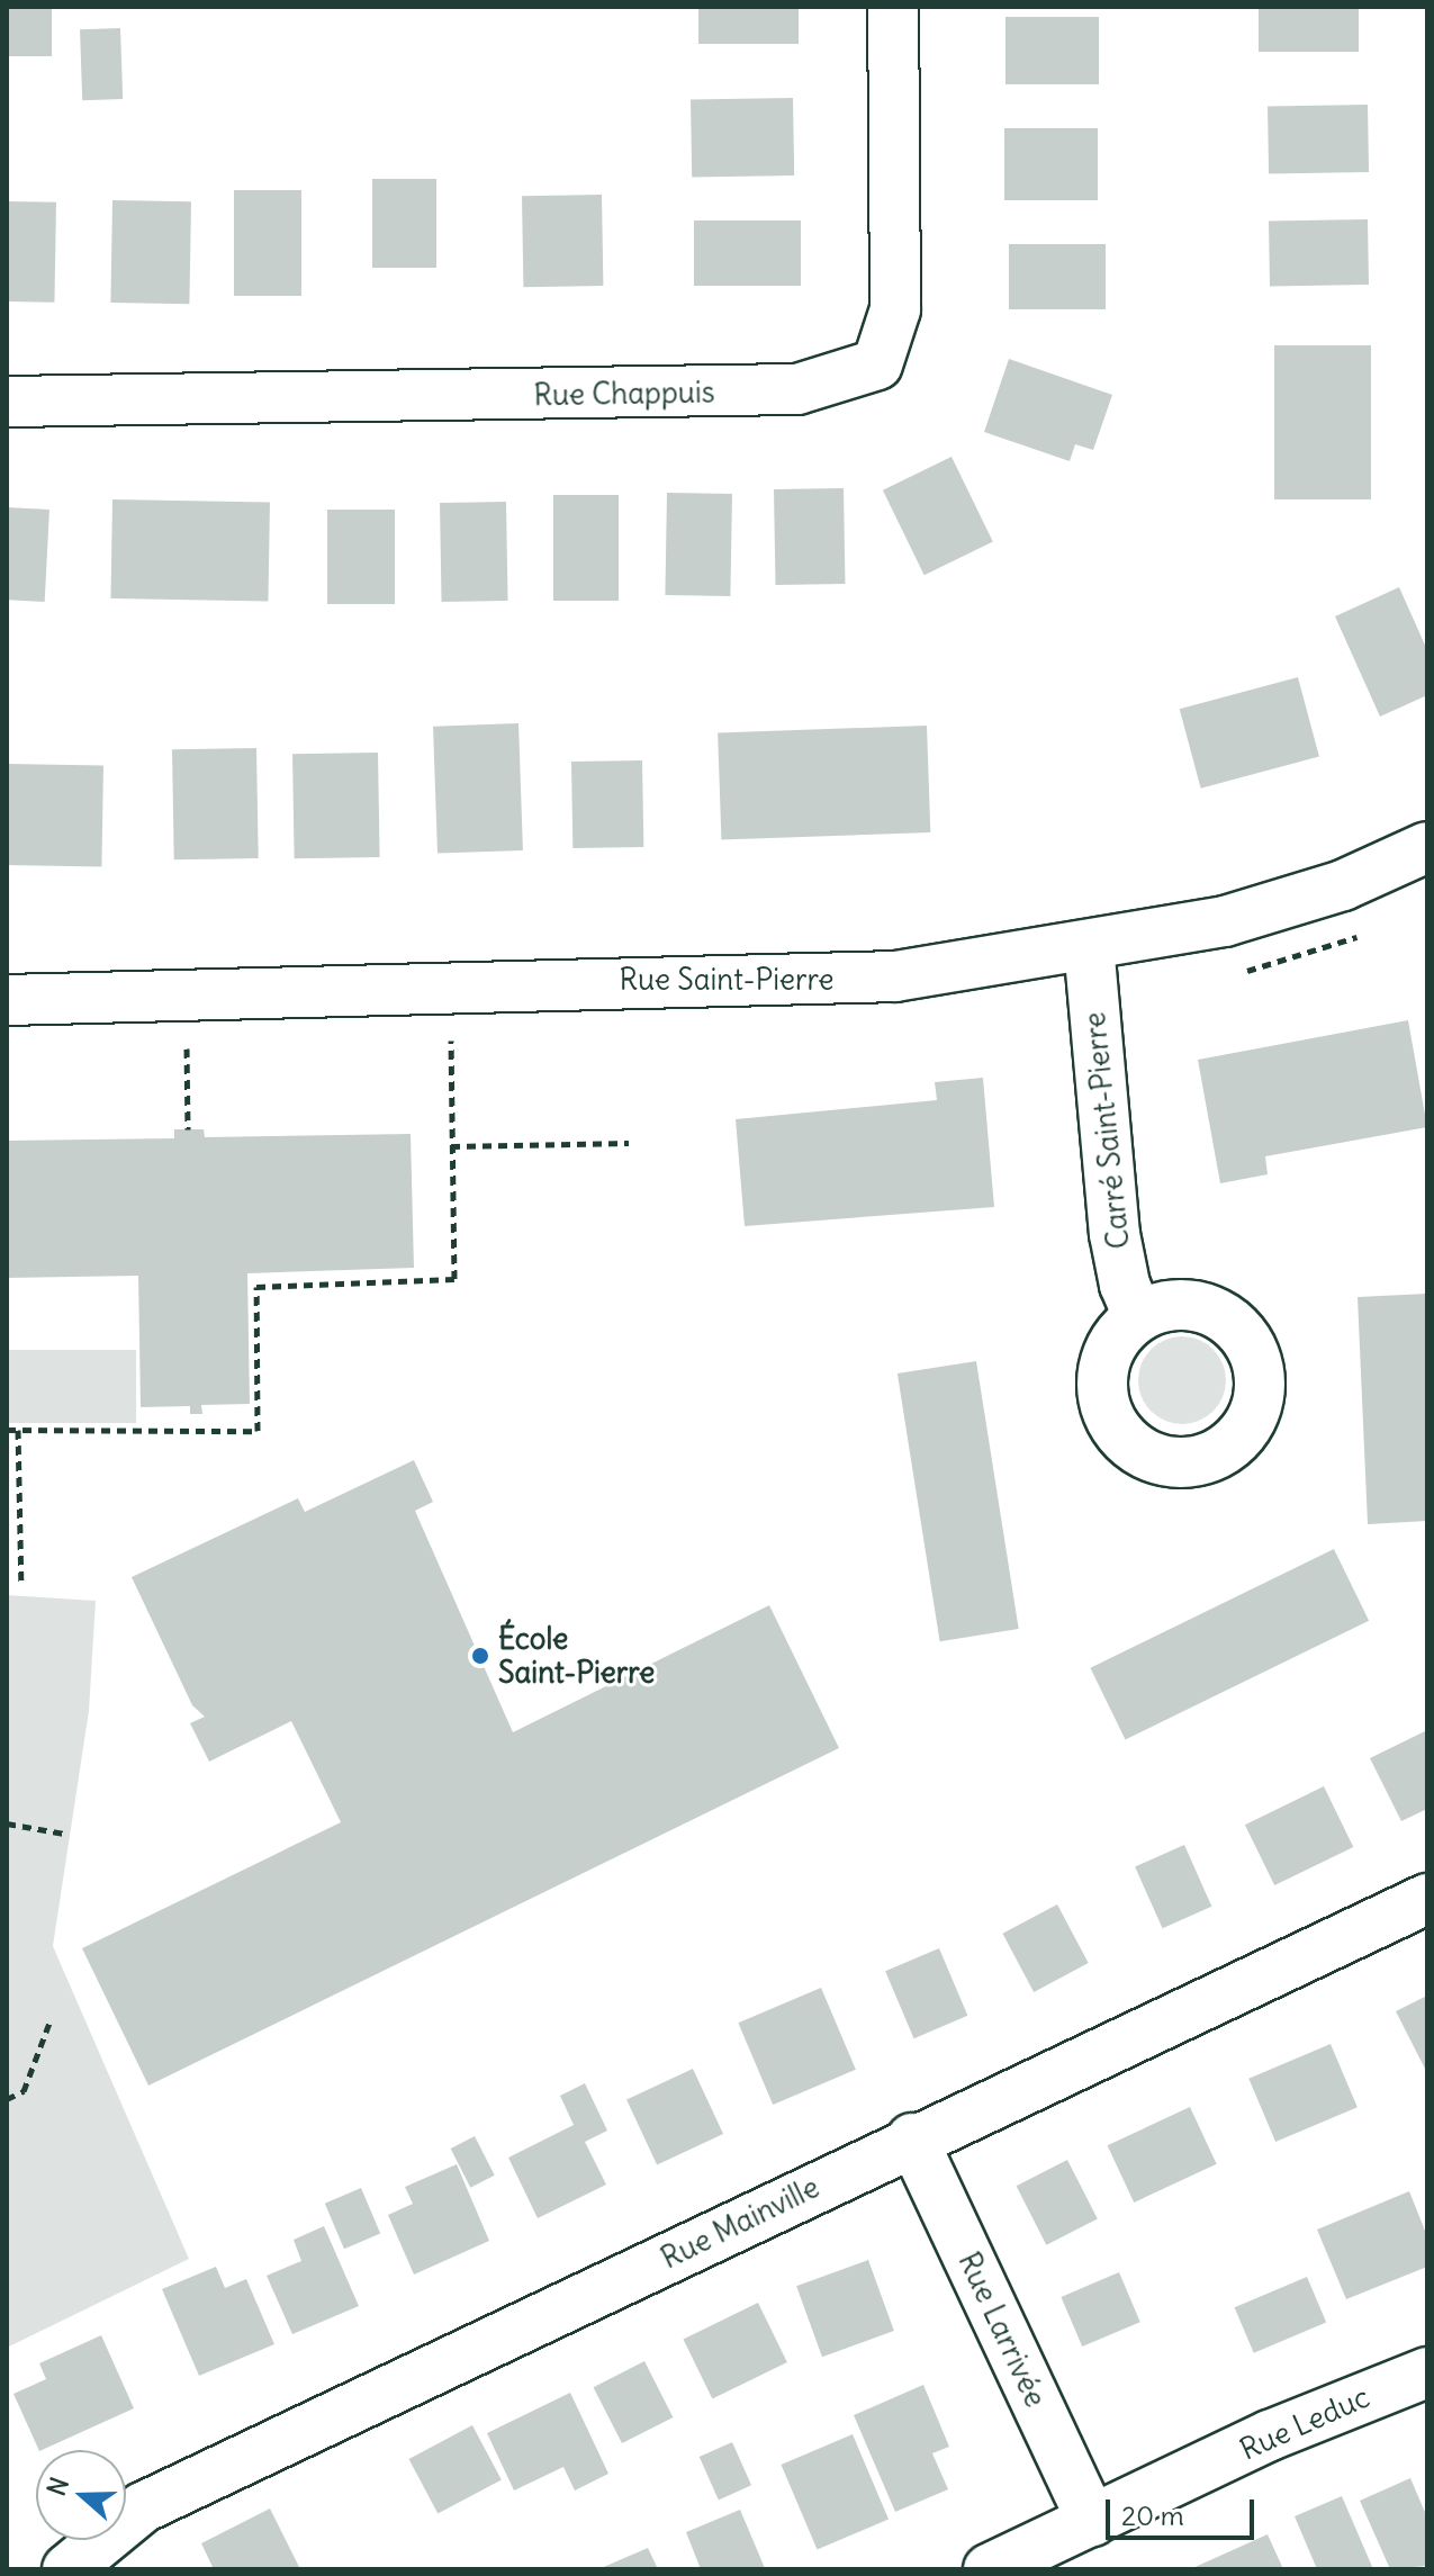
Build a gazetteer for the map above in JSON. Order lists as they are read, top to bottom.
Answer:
{
  "streets": {
    "street": [
      "Rue Chappuis",
      "Rue Saint-Pierre",
      "Carré Saint-Pierre",
      "Rue Mainville",
      "Rue Larrivée",
      "Rue Leduc"
    ]
  },
  "crossings": [
    ["Rue Saint-Pierre", "Carré Saint-Pierre"],
    ["Rue Mainville", "Rue Larrivée"],
    ["Rue Larrivée", "Rue Leduc"]
  ],
  "places": ["École Saint-Pierre"],
  "scale_bar": "20 m",
  "north": "left"
}
